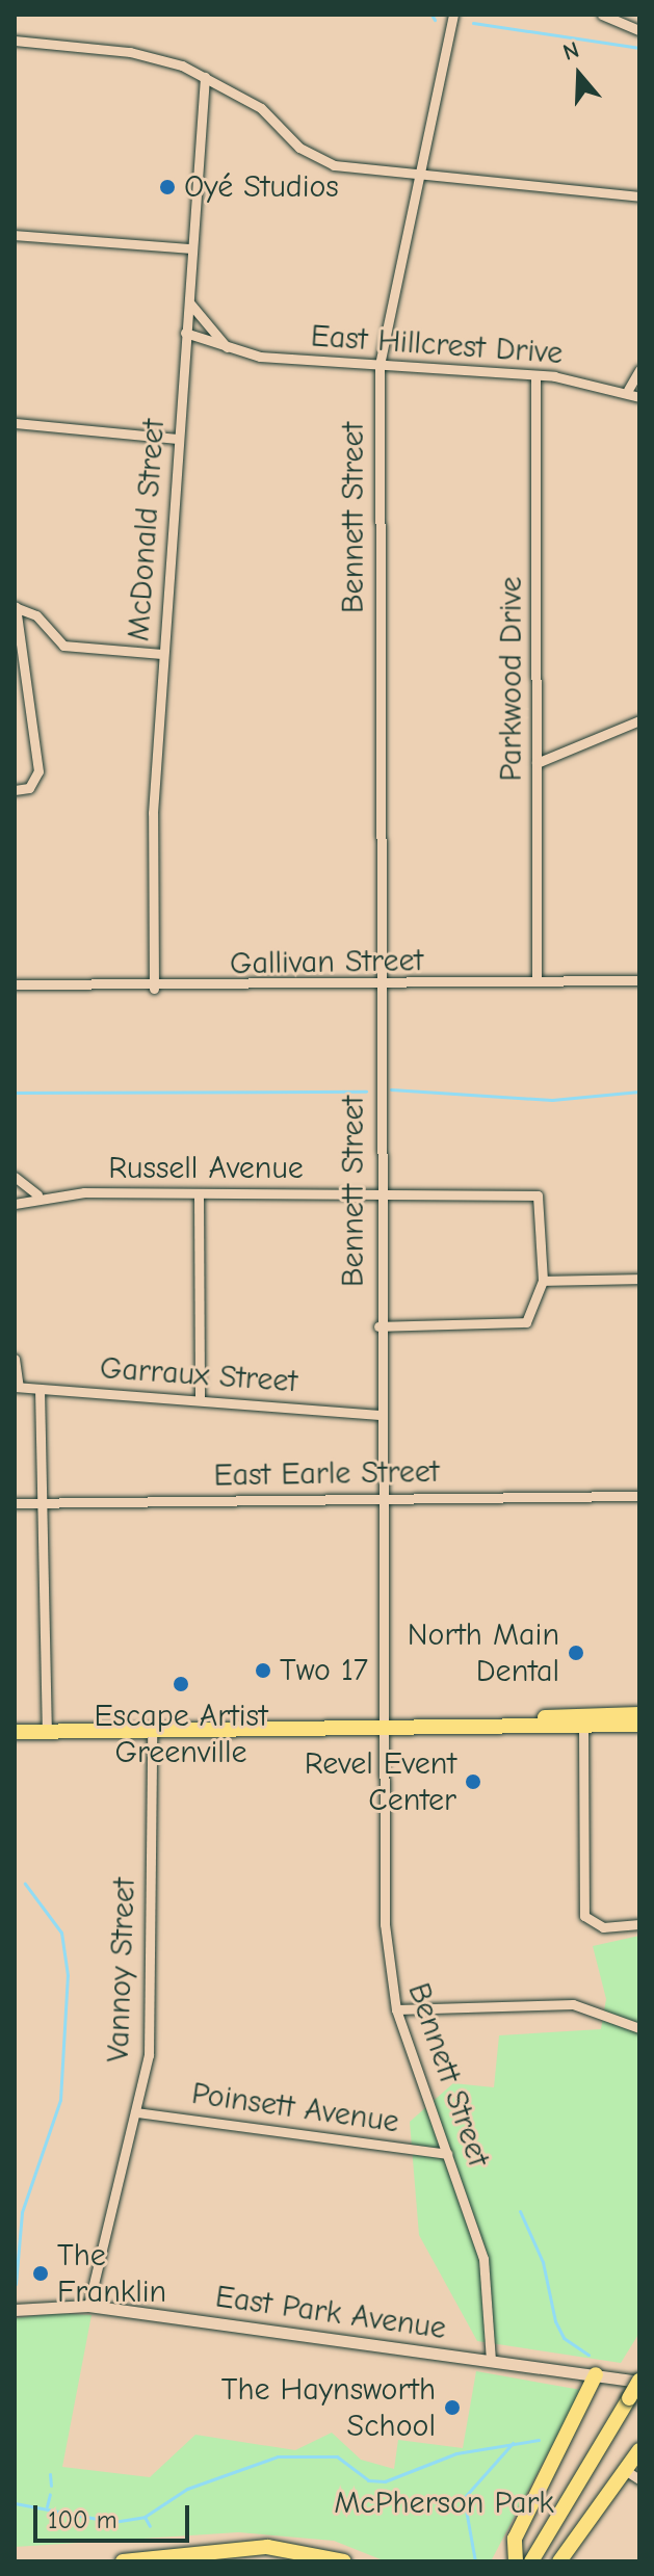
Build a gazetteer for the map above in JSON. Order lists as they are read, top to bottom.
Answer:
{
  "streets": {
    "street": [
      "East Hillcrest Drive",
      "Bennett Street",
      "McDonald Street",
      "Parkwood Drive",
      "Gallivan Street",
      "Russell Avenue",
      "Garraux Street",
      "East Earle Street",
      "Vannoy Street",
      "Poinsett Avenue",
      "East Park Avenue"
    ]
  },
  "crossings": [
    ["East Hillcrest Drive", "Bennett Street"],
    ["East Hillcrest Drive", "McDonald Street"],
    ["East Hillcrest Drive", "Parkwood Drive"],
    ["Bennett Street", "Gallivan Street"],
    ["Bennett Street", "Russell Avenue"],
    ["Bennett Street", "Garraux Street"],
    ["Bennett Street", "East Earle Street"],
    ["Bennett Street", "Poinsett Avenue"],
    ["Bennett Street", "East Park Avenue"],
    ["McDonald Street", "Gallivan Street"],
    ["Parkwood Drive", "Gallivan Street"],
    ["Vannoy Street", "Poinsett Avenue"],
    ["Vannoy Street", "East Park Avenue"]
  ],
  "parks": ["McPherson Park"],
  "places": [
    "Oyé Studios",
    "North Main Dental",
    "Two 17",
    "Escape Artist Greenville",
    "Revel Event Center",
    "The Franklin",
    "The Haynsworth School"
  ],
  "scale_bar": "100 m",
  "north": "top"
}
